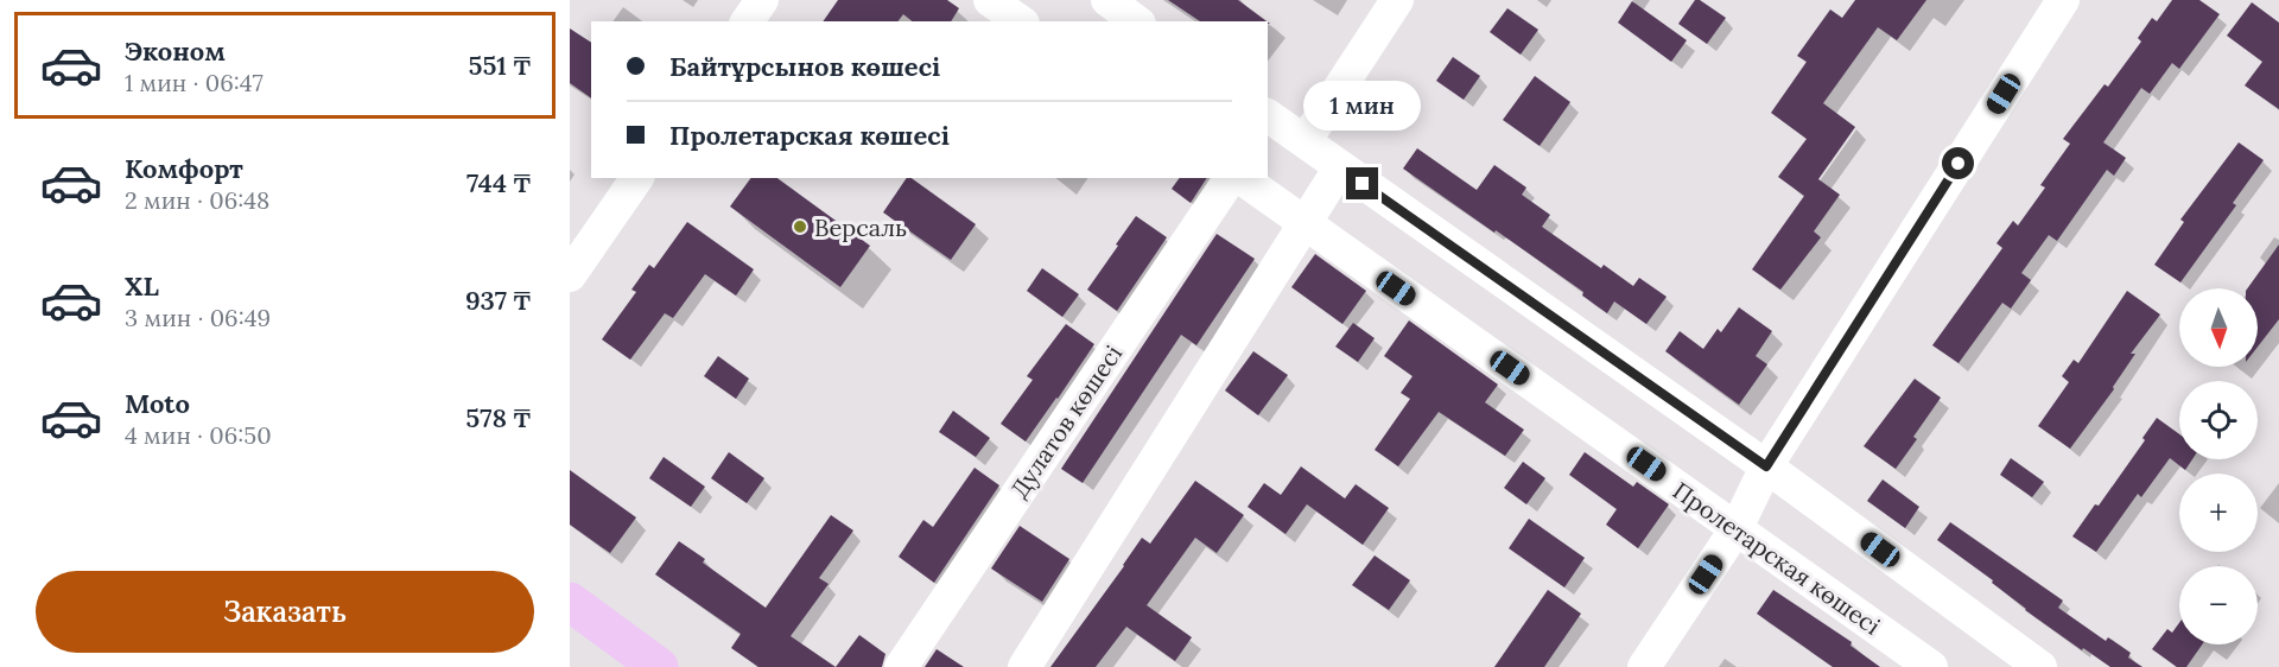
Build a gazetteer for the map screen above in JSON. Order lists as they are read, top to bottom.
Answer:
{
  "streets": {
    "street": ["Дулатов көшесі", "Пролетарская көшесі"]
  },
  "places": ["Версаль"],
  "north": "bottom",
  "page": {
    "list": [
      {
        "name": "Эконом",
        "note": "1 мин · 06:47",
        "value": "551 ₸"
      },
      {
        "name": "Комфорт",
        "note": "2 мин · 06:48",
        "value": "744 ₸"
      },
      {
        "name": "XL",
        "note": "3 мин · 06:49",
        "value": "937 ₸"
      },
      {
        "name": "Moto",
        "note": "4 мин · 06:50",
        "value": "578 ₸"
      }
    ],
    "banner": ["Байтұрсынов көшесі", "Пролетарская көшесі"],
    "bubble": "1 мин",
    "map_buttons": ["+", "−"],
    "buttons": "Заказать"
  }
}
